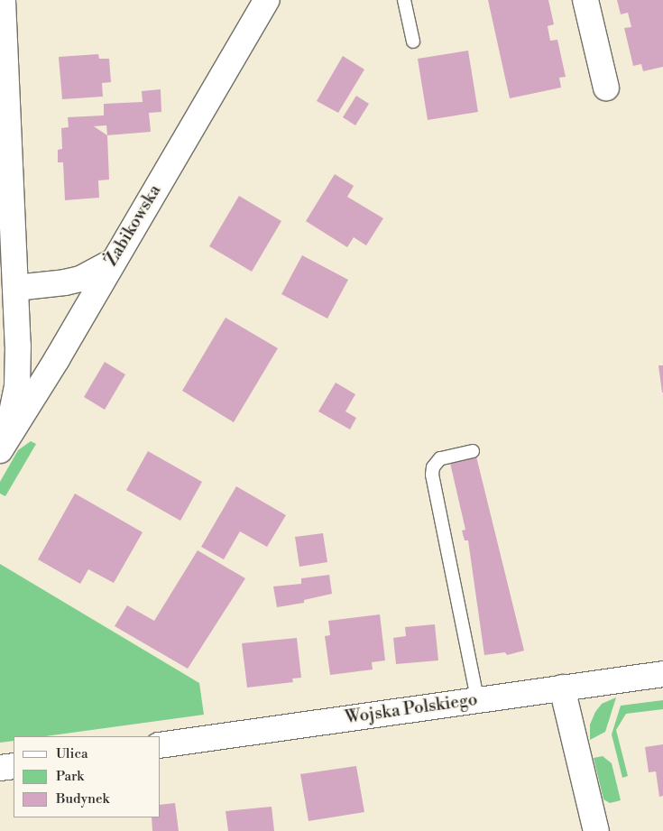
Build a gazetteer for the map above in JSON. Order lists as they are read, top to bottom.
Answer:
{
  "streets": {
    "street": ["Żabikowska", "Wojska Polskiego"]
  },
  "legend": ["Ulica", "Park", "Budynek"]
}
